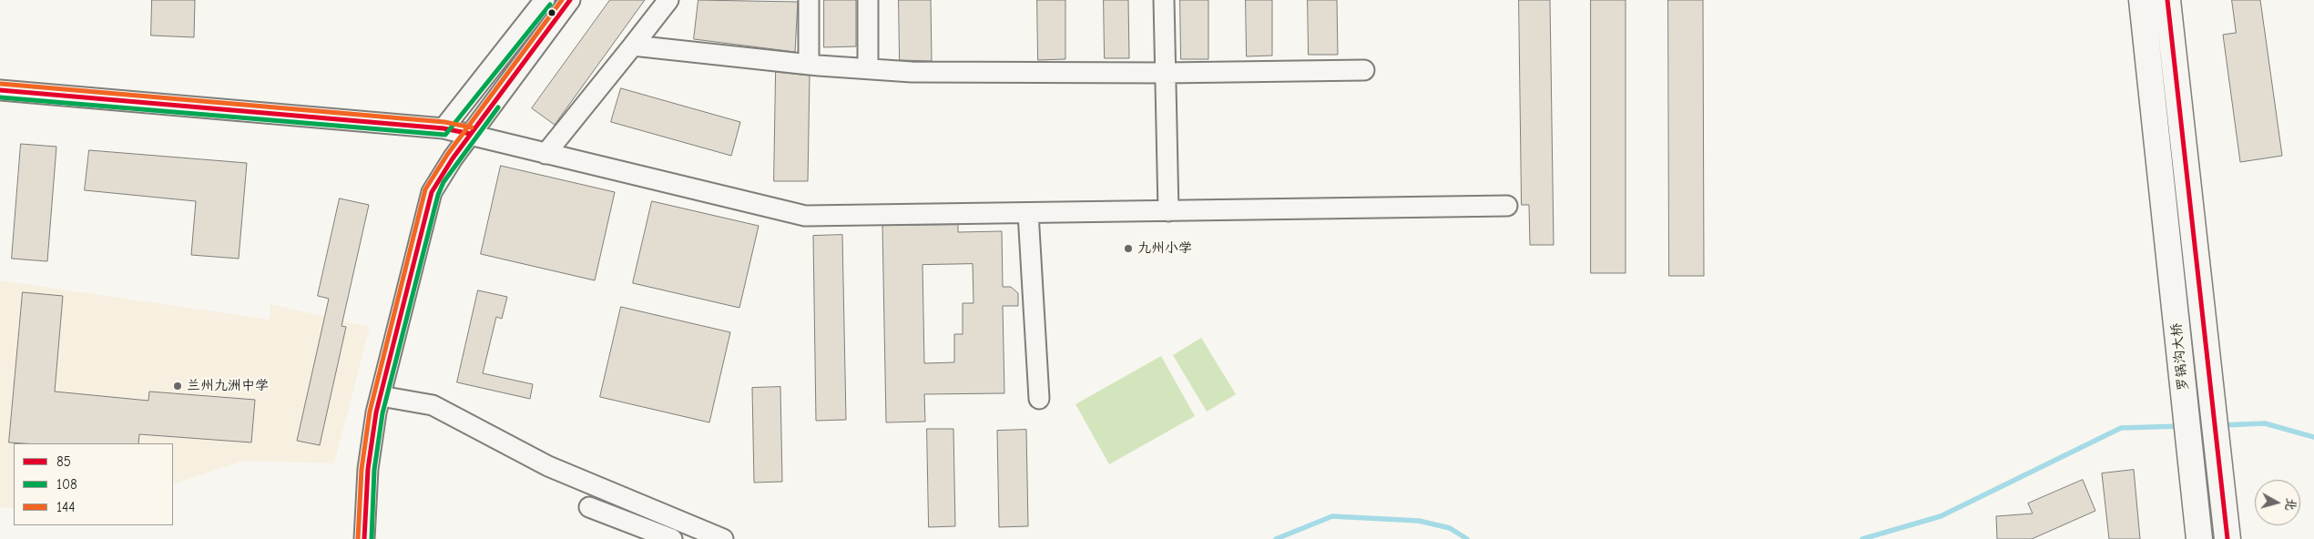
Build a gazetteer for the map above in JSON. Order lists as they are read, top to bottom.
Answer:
{
  "streets": {
    "highway": ["罗锅沟大桥"]
  },
  "places": ["九州小学", "兰州九洲中学"],
  "lines": ["transit line 85", "transit line 144", "transit line 108"],
  "legend": ["85", "108", "144"],
  "north": "right"
}
